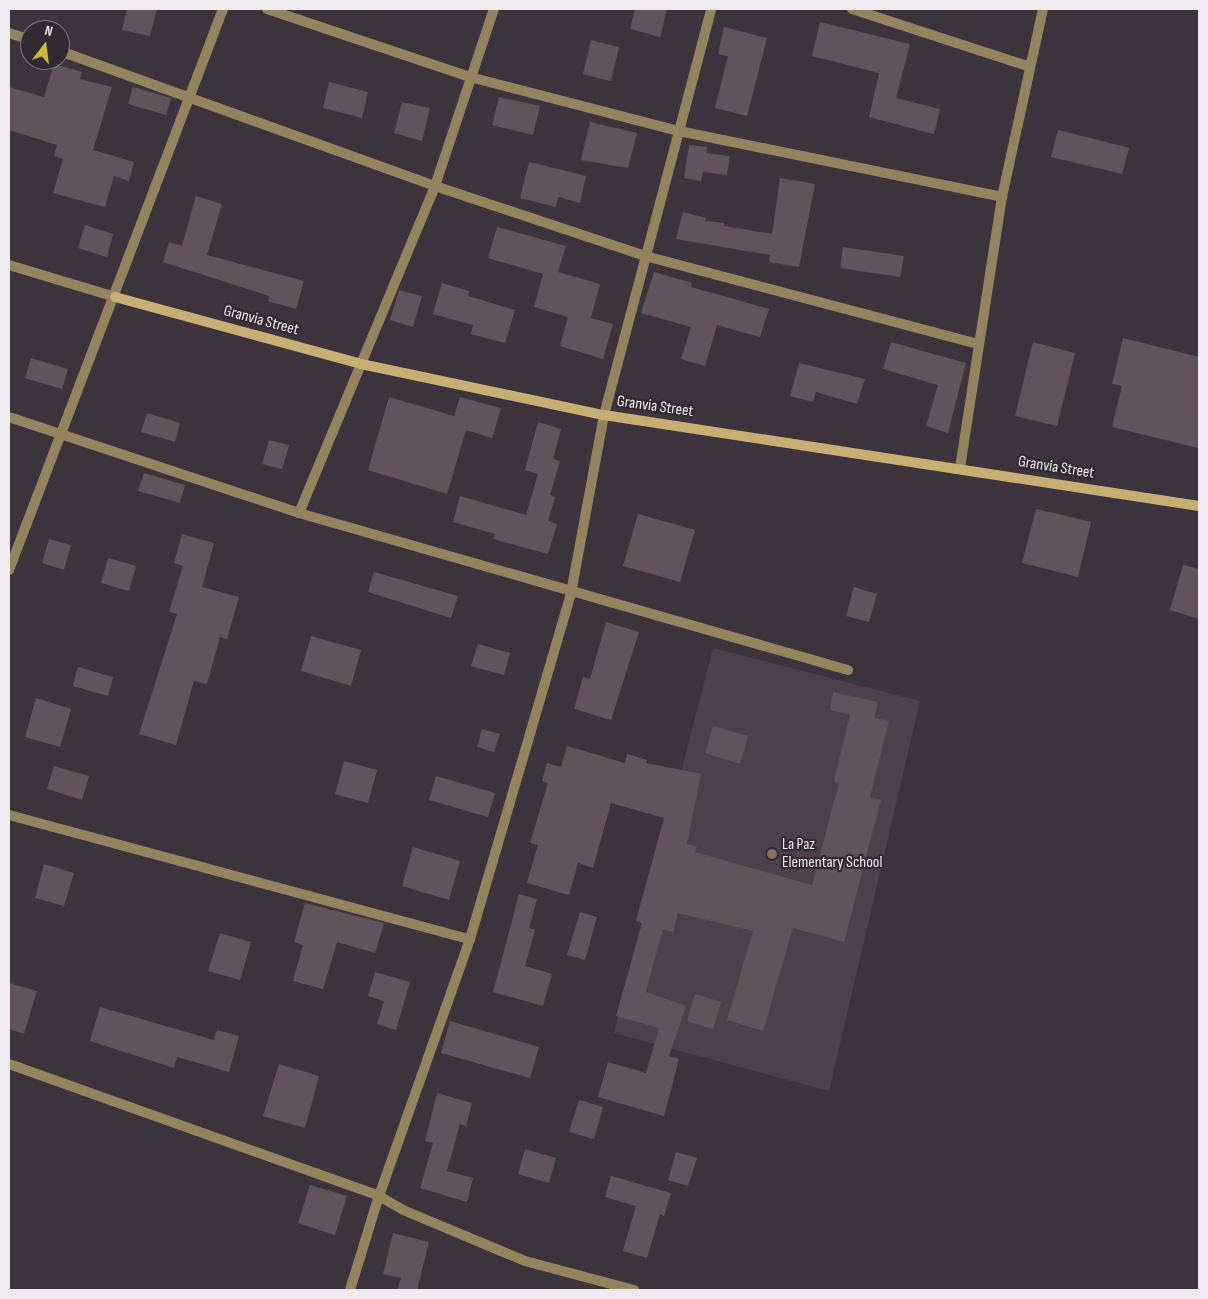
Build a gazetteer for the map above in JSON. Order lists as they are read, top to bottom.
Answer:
{
  "streets": {
    "street": ["Granvia Street"]
  },
  "places": ["La Paz Elementary School"],
  "north": "top"
}
